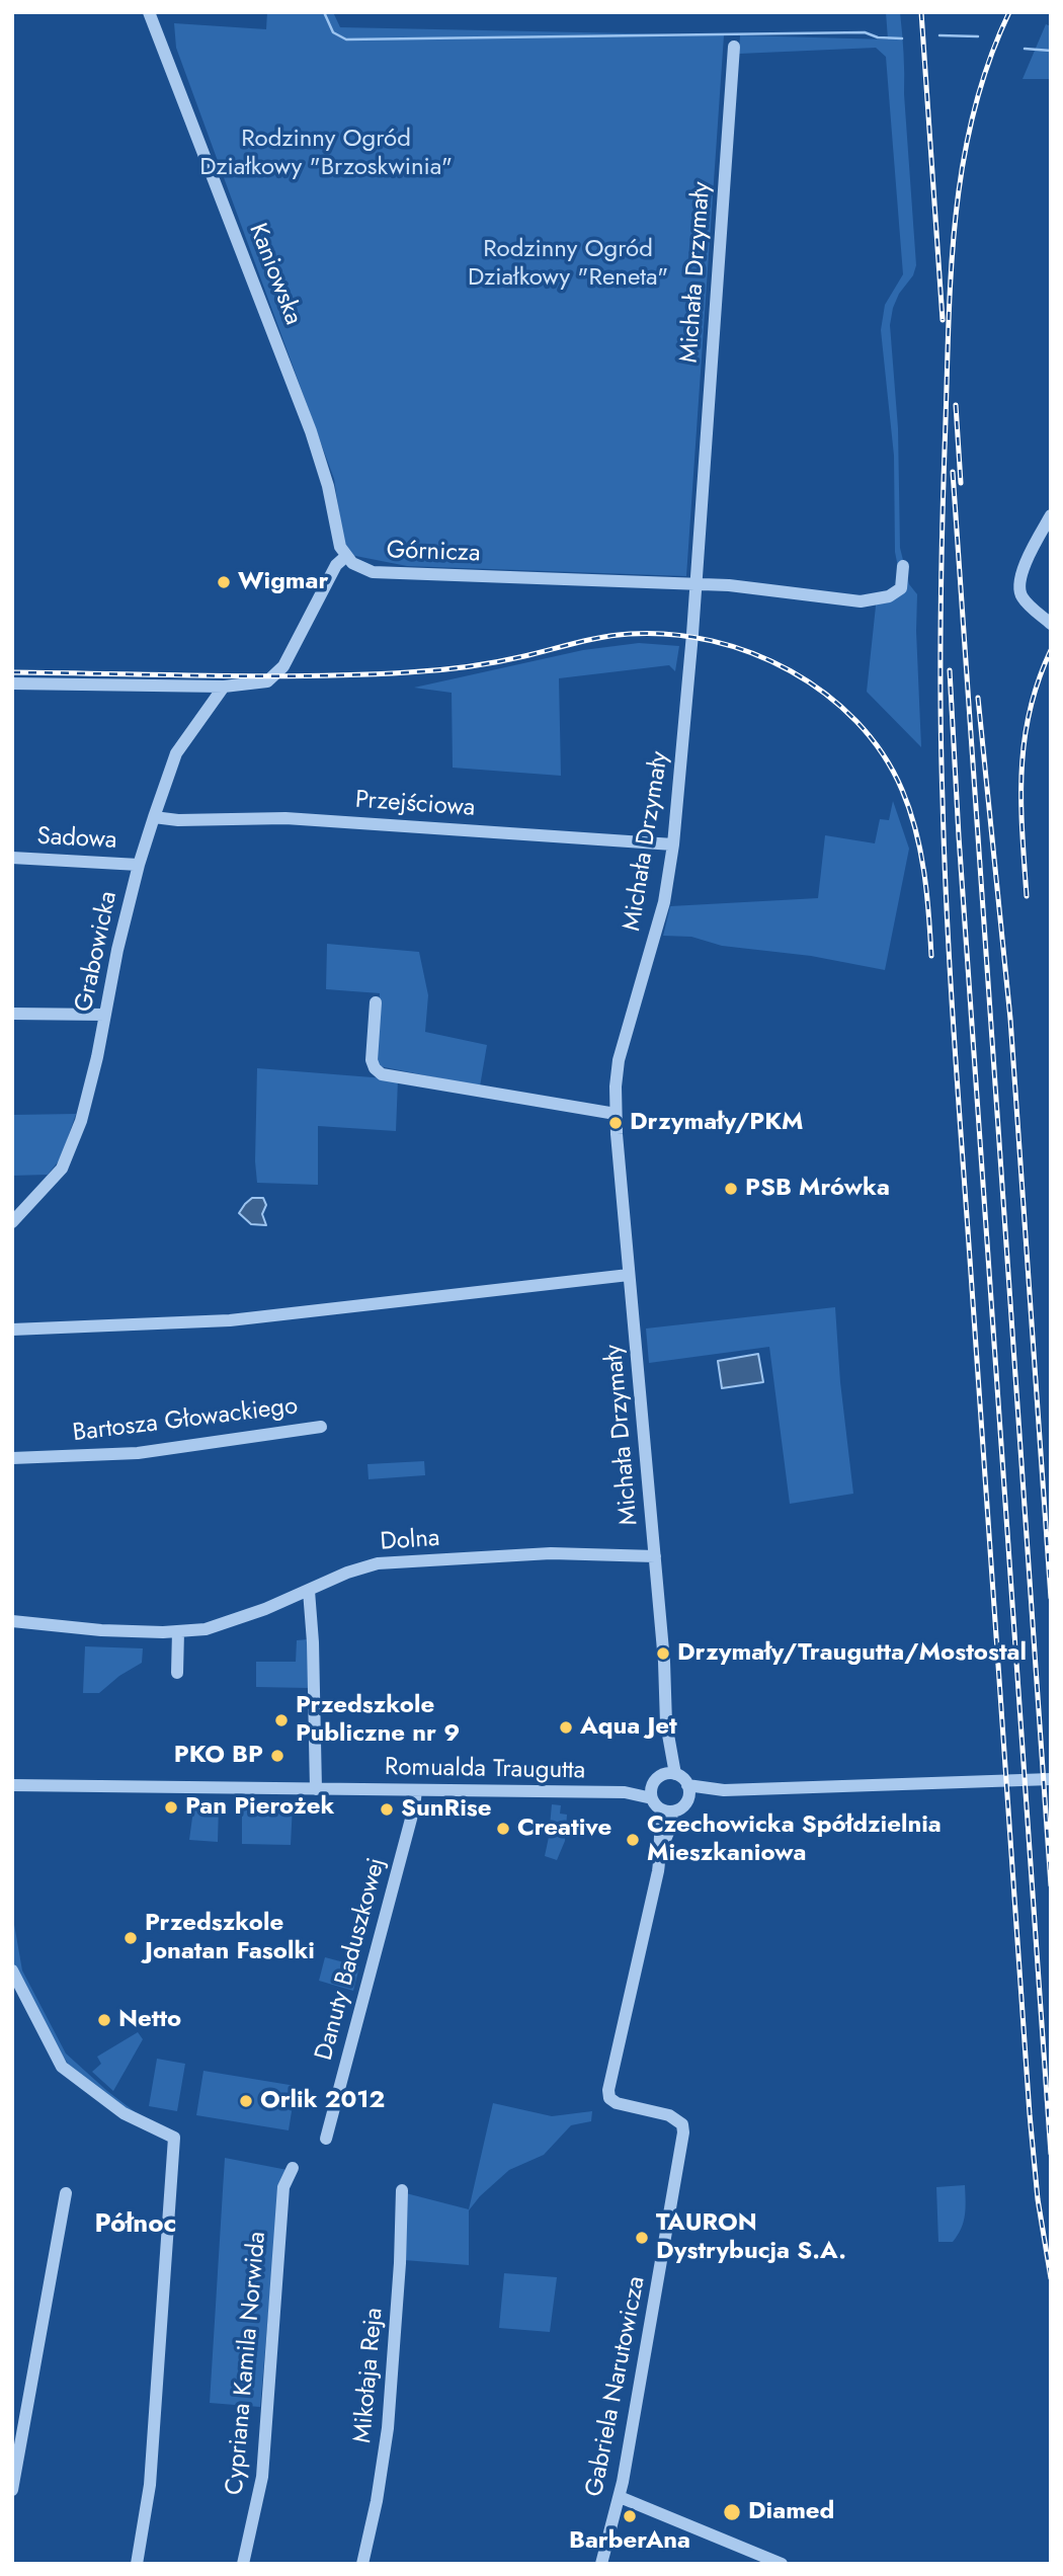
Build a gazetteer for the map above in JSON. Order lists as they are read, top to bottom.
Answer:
{
  "streets": {
    "street": [
      "Michała Drzymały",
      "Kaniowska",
      "Górnicza",
      "Przejściowa",
      "Sadowa",
      "Grabowicka",
      "Bartosza Głowackiego",
      "Dolna",
      "Romualda Traugutta",
      "Danuty Baduszkowej",
      "Cypriana Kamila Norwida",
      "Mikołaja Reja",
      "Gabriela Narutowicza"
    ]
  },
  "crossings": [
    ["Michała Drzymały", "Górnicza"],
    ["Michała Drzymały", "Przejściowa"],
    ["Michała Drzymały", "Dolna"],
    ["Michała Drzymały", "Romualda Traugutta"],
    ["Michała Drzymały", "Gabriela Narutowicza"],
    ["Kaniowska", "Górnicza"],
    ["Przejściowa", "Grabowicka"],
    ["Sadowa", "Grabowicka"],
    ["Romualda Traugutta", "Danuty Baduszkowej"],
    ["Romualda Traugutta", "Gabriela Narutowicza"]
  ],
  "districts": ["Północ"],
  "parks": ["Rodzinny Ogród Działkowy \"Brzoskwinia\"", "Rodzinny Ogród Działkowy \"Reneta\""],
  "places": [
    "Wigmar",
    "Drzymały/PKM",
    "PSB Mrówka",
    "Drzymały/Traugutta/Mostostal",
    "Przedszkole Publiczne nr 9",
    "Aqua Jet",
    "PKO BP",
    "Pan Pierożek",
    "SunRise",
    "Creative",
    "Czechowicka Spółdzielnia Mieszkaniowa",
    "Przedszkole Jonatan Fasolki",
    "Netto",
    "Orlik 2012",
    "TAURON Dystrybucja S.A.",
    "Diamed",
    "BarberAna"
  ]
}
